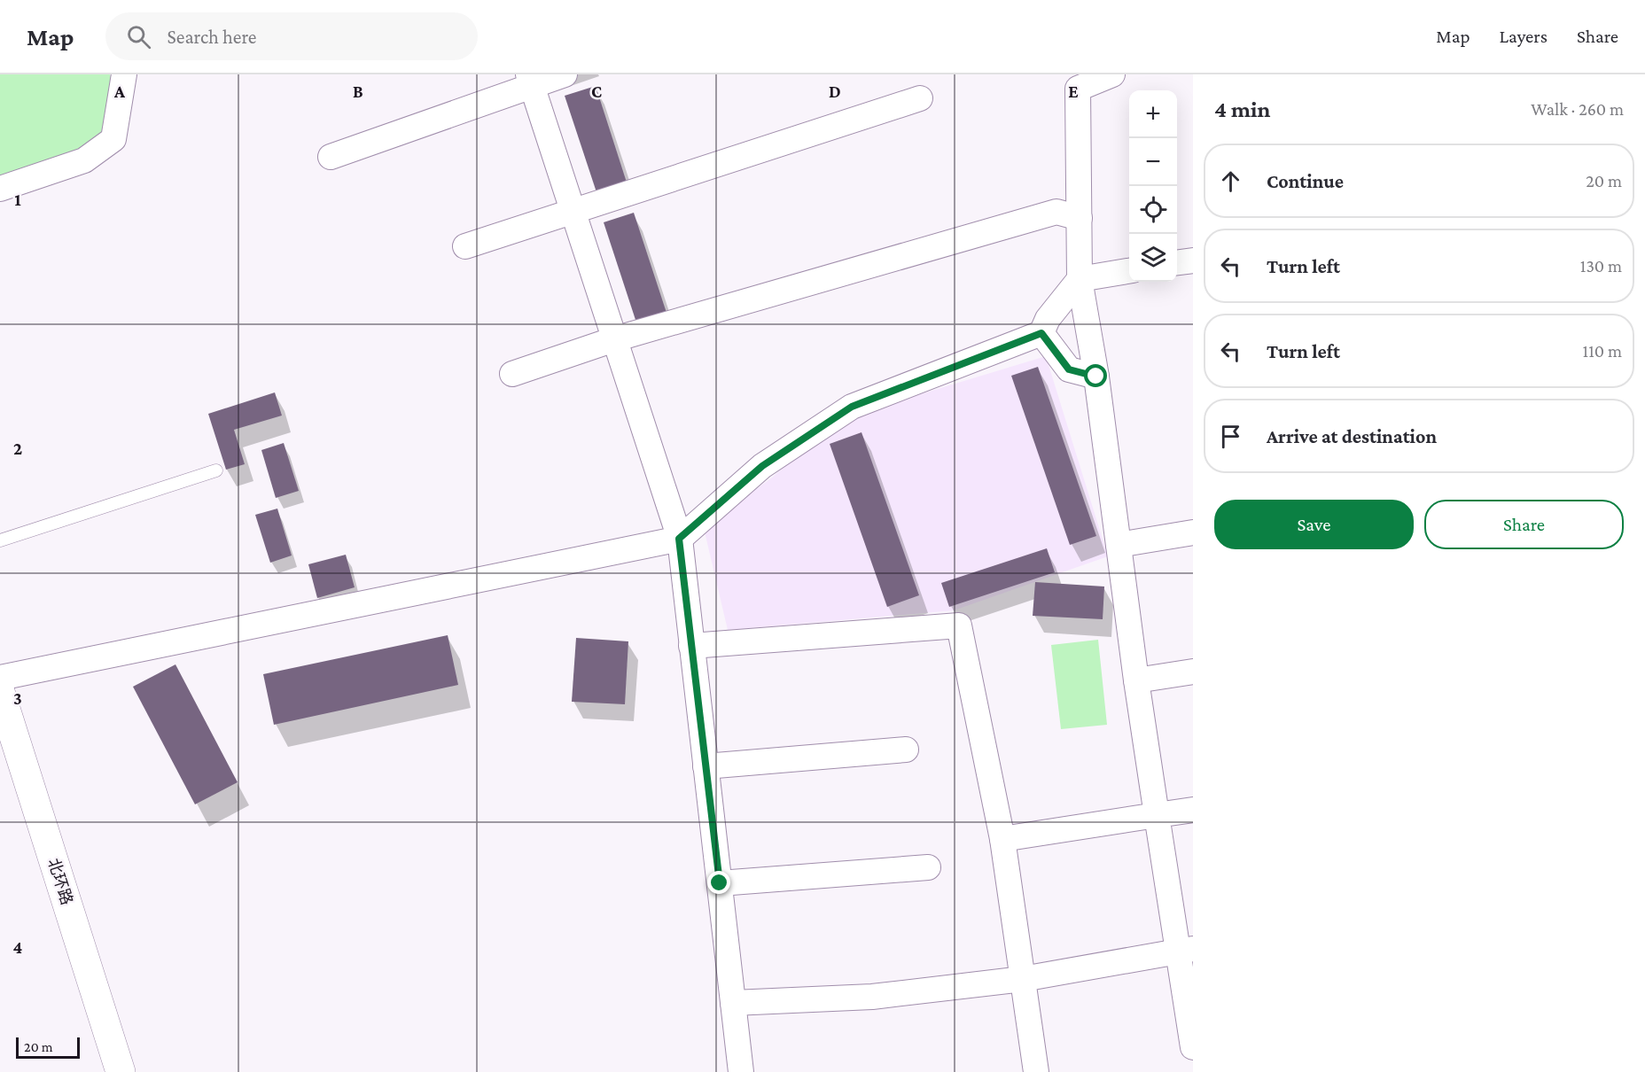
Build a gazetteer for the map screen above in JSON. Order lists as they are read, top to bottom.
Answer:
{
  "streets": {
    "street": ["北环路"]
  },
  "scale_bar": "20 m",
  "page": {
    "header": "Map",
    "search": "Search here",
    "nav": ["Map", "Layers", "Share"],
    "heading": ["4 min", "Walk · 260 m"],
    "map_buttons": ["+", "−"],
    "list": [
      ["Continue", "20 m"],
      ["Turn left", "130 m"],
      ["Turn left", "110 m"],
      "Arrive at destination"
    ],
    "buttons": ["Save", "Share"],
    "scale": "20 m"
  },
  "grid": {
    "columns": [
      "A",
      "B",
      "C",
      "D",
      "E"
    ],
    "rows": [
      "1",
      "2",
      "3",
      "4"
    ]
  }
}
